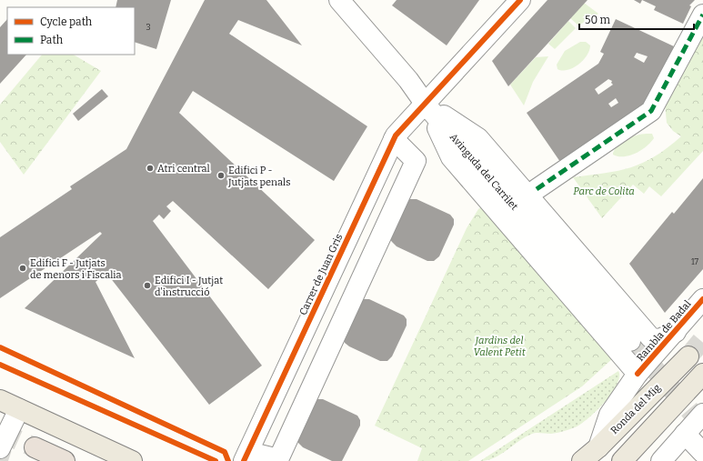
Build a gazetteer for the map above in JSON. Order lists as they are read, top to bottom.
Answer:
{
  "streets": {
    "main road": ["Ronda del Mig"],
    "street": ["Avinguda del Carrilet", "Carrer de Juan Gris", "Rambla de Badal"]
  },
  "crossings": [
    ["Avinguda del Carrilet", "Carrer de Juan Gris"],
    ["Rambla de Badal", "Ronda del Mig"]
  ],
  "parks": ["Parc de Colita", "Jardins del Valent Petit"],
  "places": [
    "Atri central",
    "Edifici P - Jutjats penals",
    "Edifici F - Jutjats de menors i Fiscalia",
    "Edifici I - Jutjat d'instrucció"
  ],
  "house_numbers": ["3", "17"],
  "legend": ["Cycle path", "Path"],
  "scale_bar": "50 m"
}
